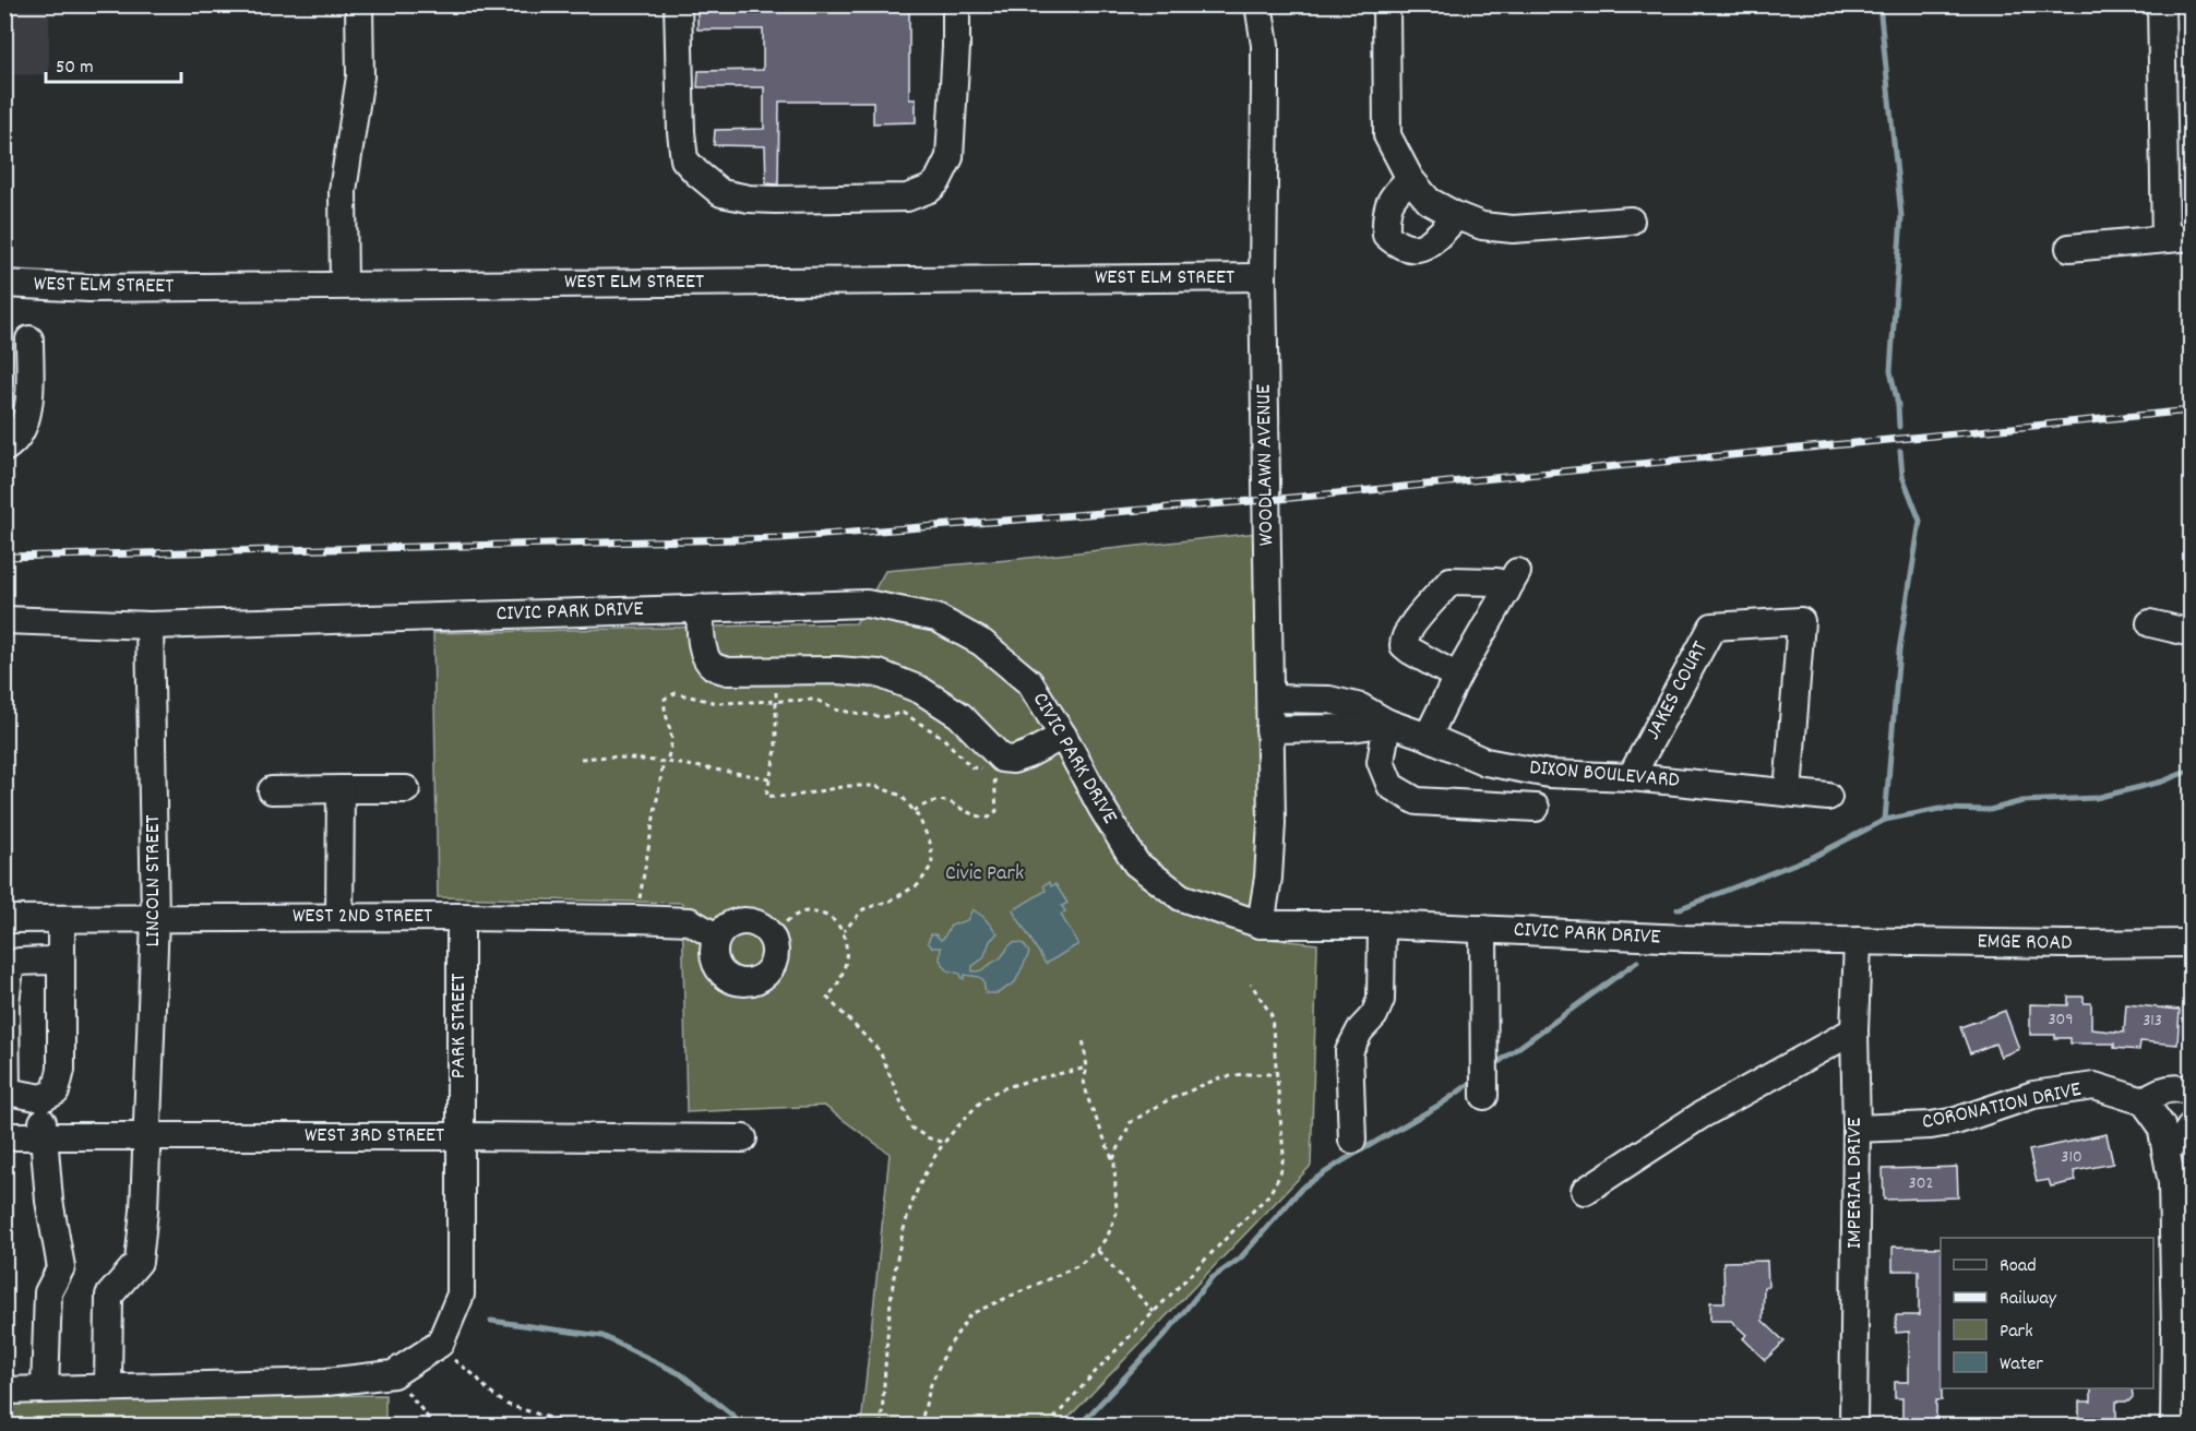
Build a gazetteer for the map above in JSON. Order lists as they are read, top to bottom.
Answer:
{
  "streets": {
    "street": [
      "WEST ELM STREET",
      "WOODLAWN AVENUE",
      "CIVIC PARK DRIVE",
      "JAKES COURT",
      "DIXON BOULEVARD",
      "LINCOLN STREET",
      "WEST 2ND STREET",
      "EMGE ROAD",
      "PARK STREET",
      "CORONATION DRIVE",
      "WEST 3RD STREET",
      "IMPERIAL DRIVE"
    ]
  },
  "crossings": [
    ["WEST ELM STREET", "WOODLAWN AVENUE"],
    ["WOODLAWN AVENUE", "CIVIC PARK DRIVE"],
    ["WOODLAWN AVENUE", "DIXON BOULEVARD"],
    ["CIVIC PARK DRIVE", "LINCOLN STREET"],
    ["CIVIC PARK DRIVE", "EMGE ROAD"],
    ["CIVIC PARK DRIVE", "IMPERIAL DRIVE"],
    ["JAKES COURT", "DIXON BOULEVARD"],
    ["LINCOLN STREET", "WEST 2ND STREET"],
    ["LINCOLN STREET", "WEST 3RD STREET"],
    ["WEST 2ND STREET", "PARK STREET"],
    ["EMGE ROAD", "IMPERIAL DRIVE"],
    ["PARK STREET", "WEST 3RD STREET"],
    ["CORONATION DRIVE", "IMPERIAL DRIVE"]
  ],
  "parks": ["Civic Park"],
  "house_numbers": [
    "309",
    "313",
    "310",
    "302"
  ],
  "legend": [
    "Road",
    "Railway",
    "Park",
    "Water"
  ],
  "scale_bar": "50 m"
}
